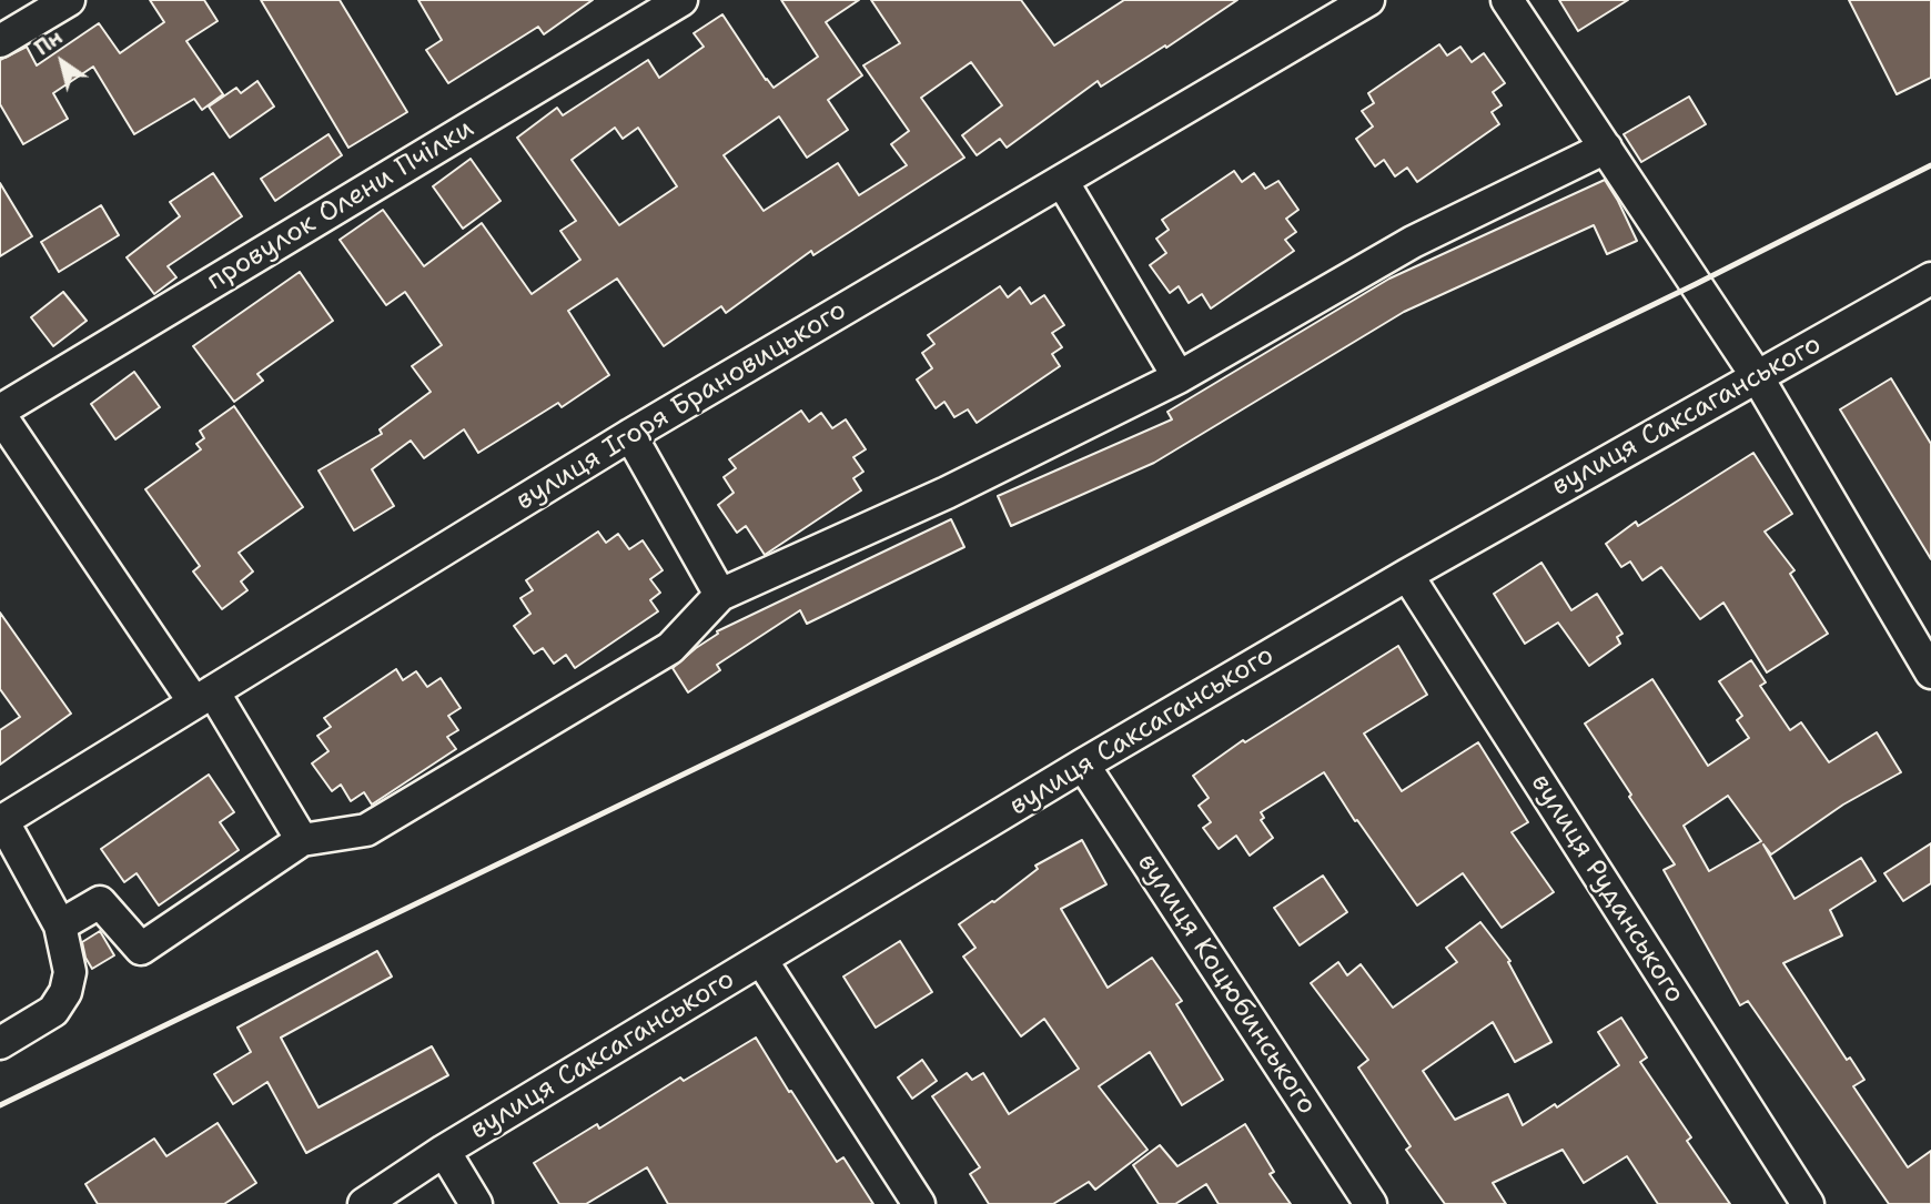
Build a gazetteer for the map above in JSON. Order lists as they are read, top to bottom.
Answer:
{
  "streets": {
    "street": [
      "провулок Олени Пчілки",
      "вулиця Ігоря Брановицького",
      "вулиця Саксаганського",
      "вулиця Руданського",
      "вулиця Коцюбинського"
    ]
  },
  "crossings": [
    ["вулиця Саксаганського", "вулиця Руданського"],
    ["вулиця Саксаганського", "вулиця Коцюбинського"]
  ],
  "north": "top left"
}
